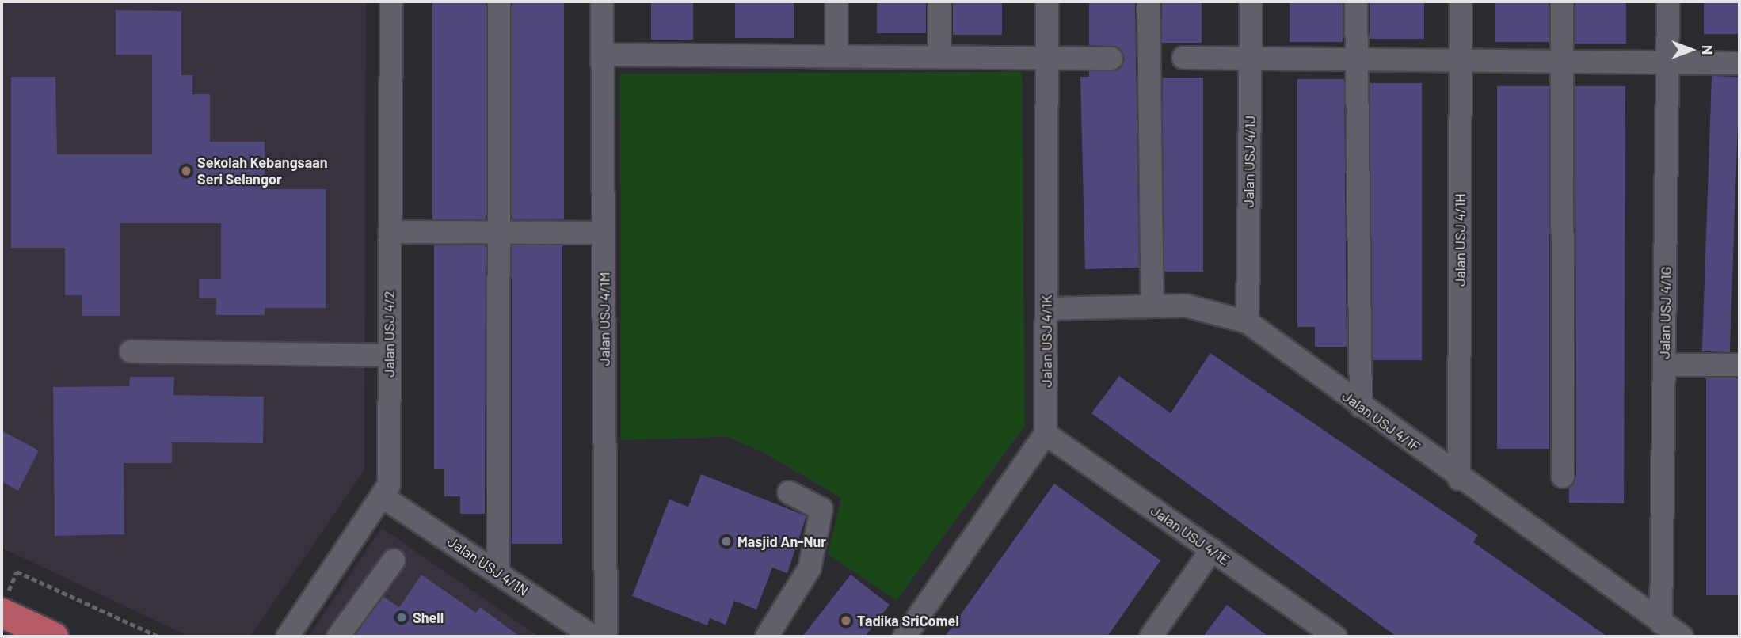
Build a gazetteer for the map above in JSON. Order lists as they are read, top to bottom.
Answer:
{
  "streets": {
    "street": [
      "Jalan USJ 4/1J",
      "Jalan USJ 4/1H",
      "Jalan USJ 4/1G",
      "Jalan USJ 4/1M",
      "Jalan USJ 4/2",
      "Jalan USJ 4/1K",
      "Jalan USJ 4/1F",
      "Jalan USJ 4/1E",
      "Jalan USJ 4/1N"
    ]
  },
  "crossings": [
    ["Jalan USJ 4/1J", "Jalan USJ 4/1F"],
    ["Jalan USJ 4/1H", "Jalan USJ 4/1F"],
    ["Jalan USJ 4/1G", "Jalan USJ 4/1F"],
    ["Jalan USJ 4/1M", "Jalan USJ 4/1N"],
    ["Jalan USJ 4/2", "Jalan USJ 4/1N"],
    ["Jalan USJ 4/1K", "Jalan USJ 4/1F"],
    ["Jalan USJ 4/1K", "Jalan USJ 4/1E"]
  ],
  "places": [
    "Sekolah Kebangsaan Seri Selangor",
    "Masjid An-Nur",
    "Shell",
    "Tadika SriComel"
  ],
  "north": "right"
}
